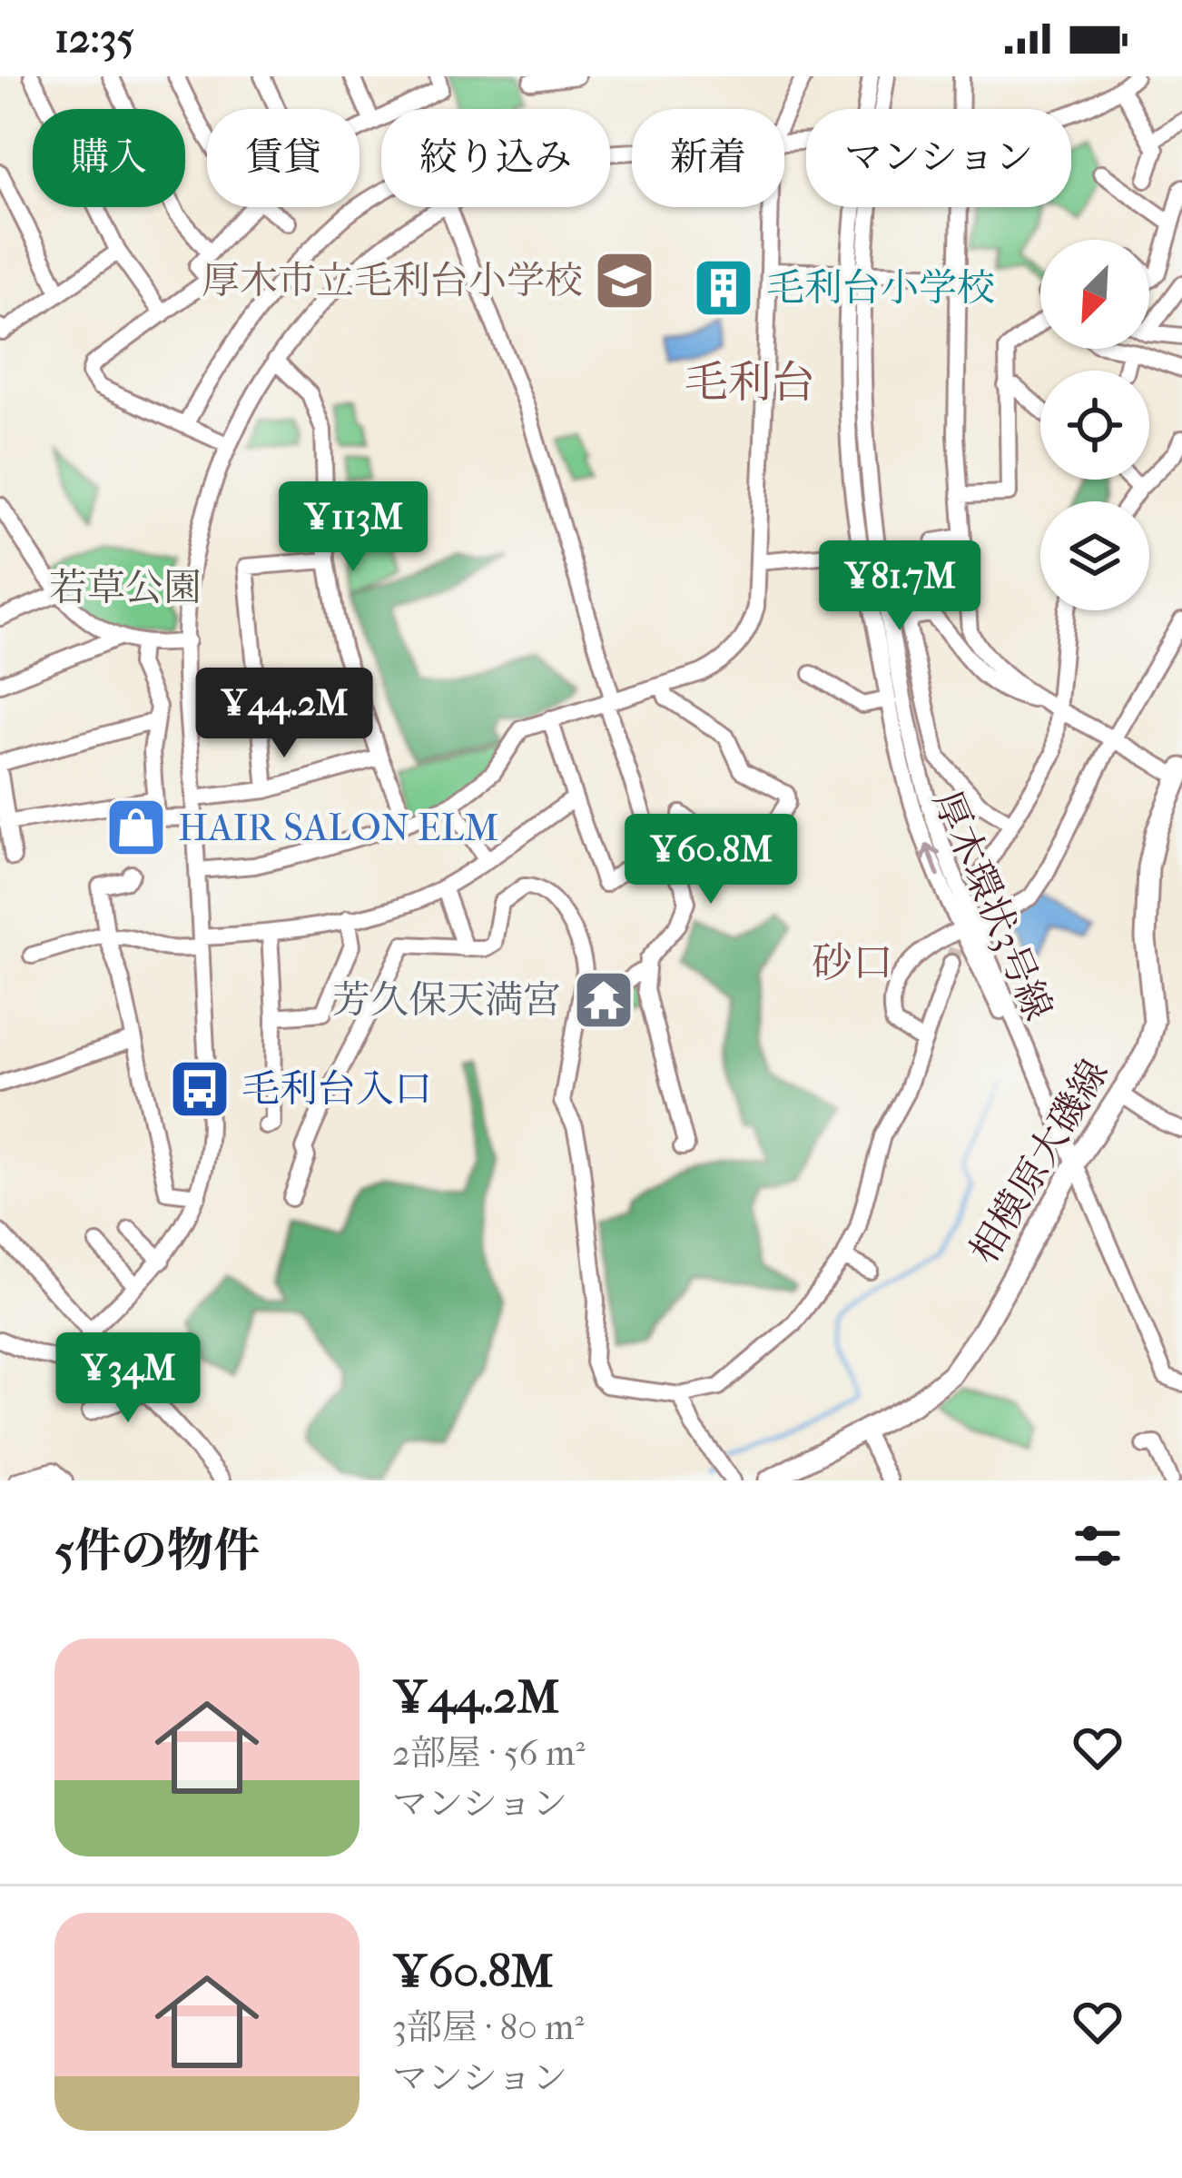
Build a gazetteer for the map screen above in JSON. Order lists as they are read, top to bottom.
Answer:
{
  "streets": {
    "main road": ["相模原大磯線"],
    "street": ["厚木環状3号線"]
  },
  "crossings": [
    ["厚木環状3号線", "相模原大磯線"]
  ],
  "districts": ["毛利台", "砂口"],
  "parks": ["若草公園"],
  "places": {
    "school or university": ["厚木市立毛利台小学校"],
    "building": ["毛利台小学校"],
    "shop": ["HAIR SALON ELM"],
    "temple": ["芳久保天満宮"],
    "bus stop": ["毛利台入口"]
  },
  "north": "bottom left",
  "page": {
    "status": "12:35",
    "chip": [
      "購入",
      "賃貸",
      "絞り込み",
      "新着",
      "マンション"
    ],
    "price": [
      "¥113M",
      "¥81.7M",
      "¥44.2M",
      "¥60.8M",
      "¥34M"
    ],
    "heading": "5件の物件",
    "list": [
      {
        "name": "¥44.2M",
        "note": "2部屋 · 56 m² · マンション"
      },
      {
        "name": "¥60.8M",
        "note": "3部屋 · 80 m² · マンション"
      }
    ]
  }
}
